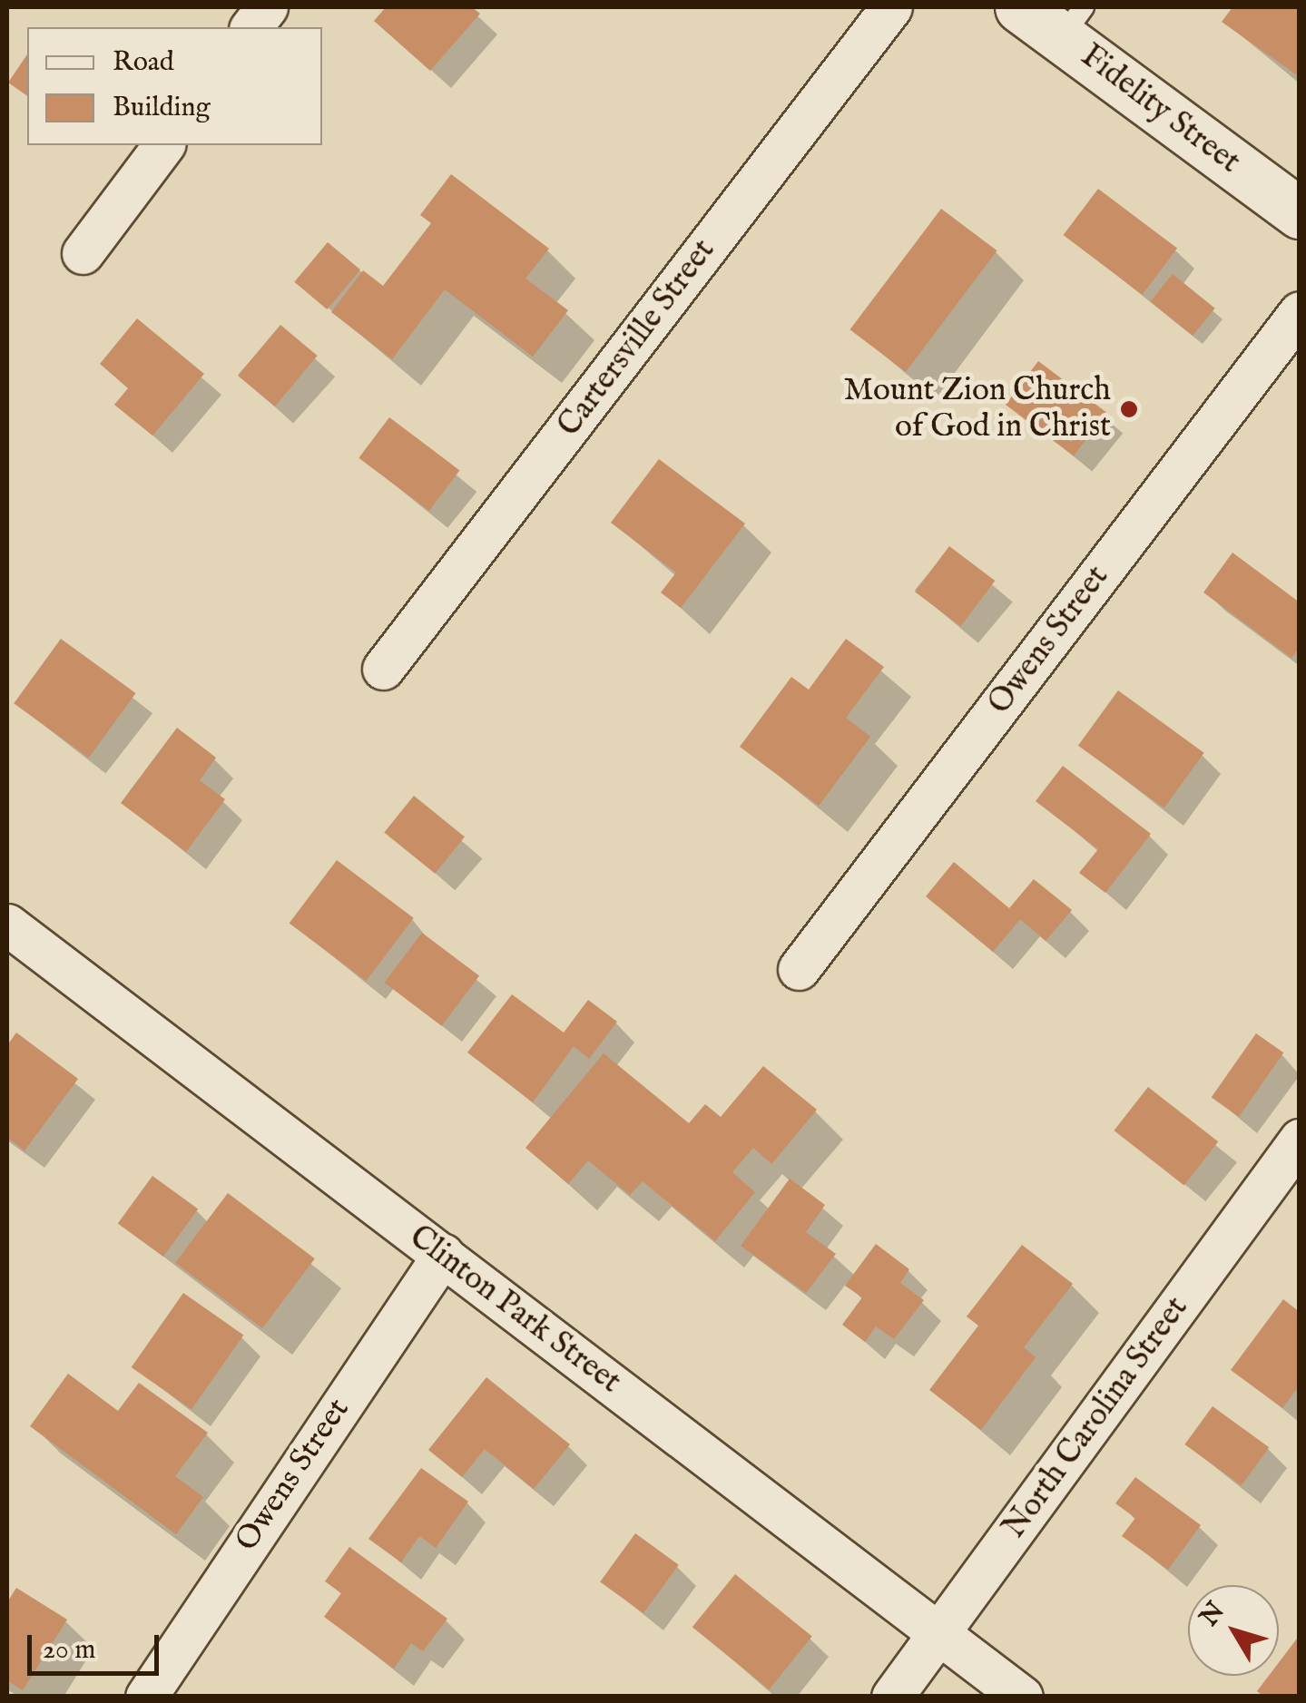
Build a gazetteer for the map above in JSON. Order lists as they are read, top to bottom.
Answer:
{
  "streets": {
    "main road": ["Fidelity Street"],
    "street": [
      "Cartersville Street",
      "Owens Street",
      "Clinton Park Street",
      "North Carolina Street"
    ]
  },
  "crossings": [
    ["Owens Street", "Clinton Park Street"],
    ["Clinton Park Street", "North Carolina Street"]
  ],
  "places": ["Mount Zion Church of God in Christ"],
  "legend": ["Road", "Building"],
  "scale_bar": "20 m",
  "north": "top left"
}
